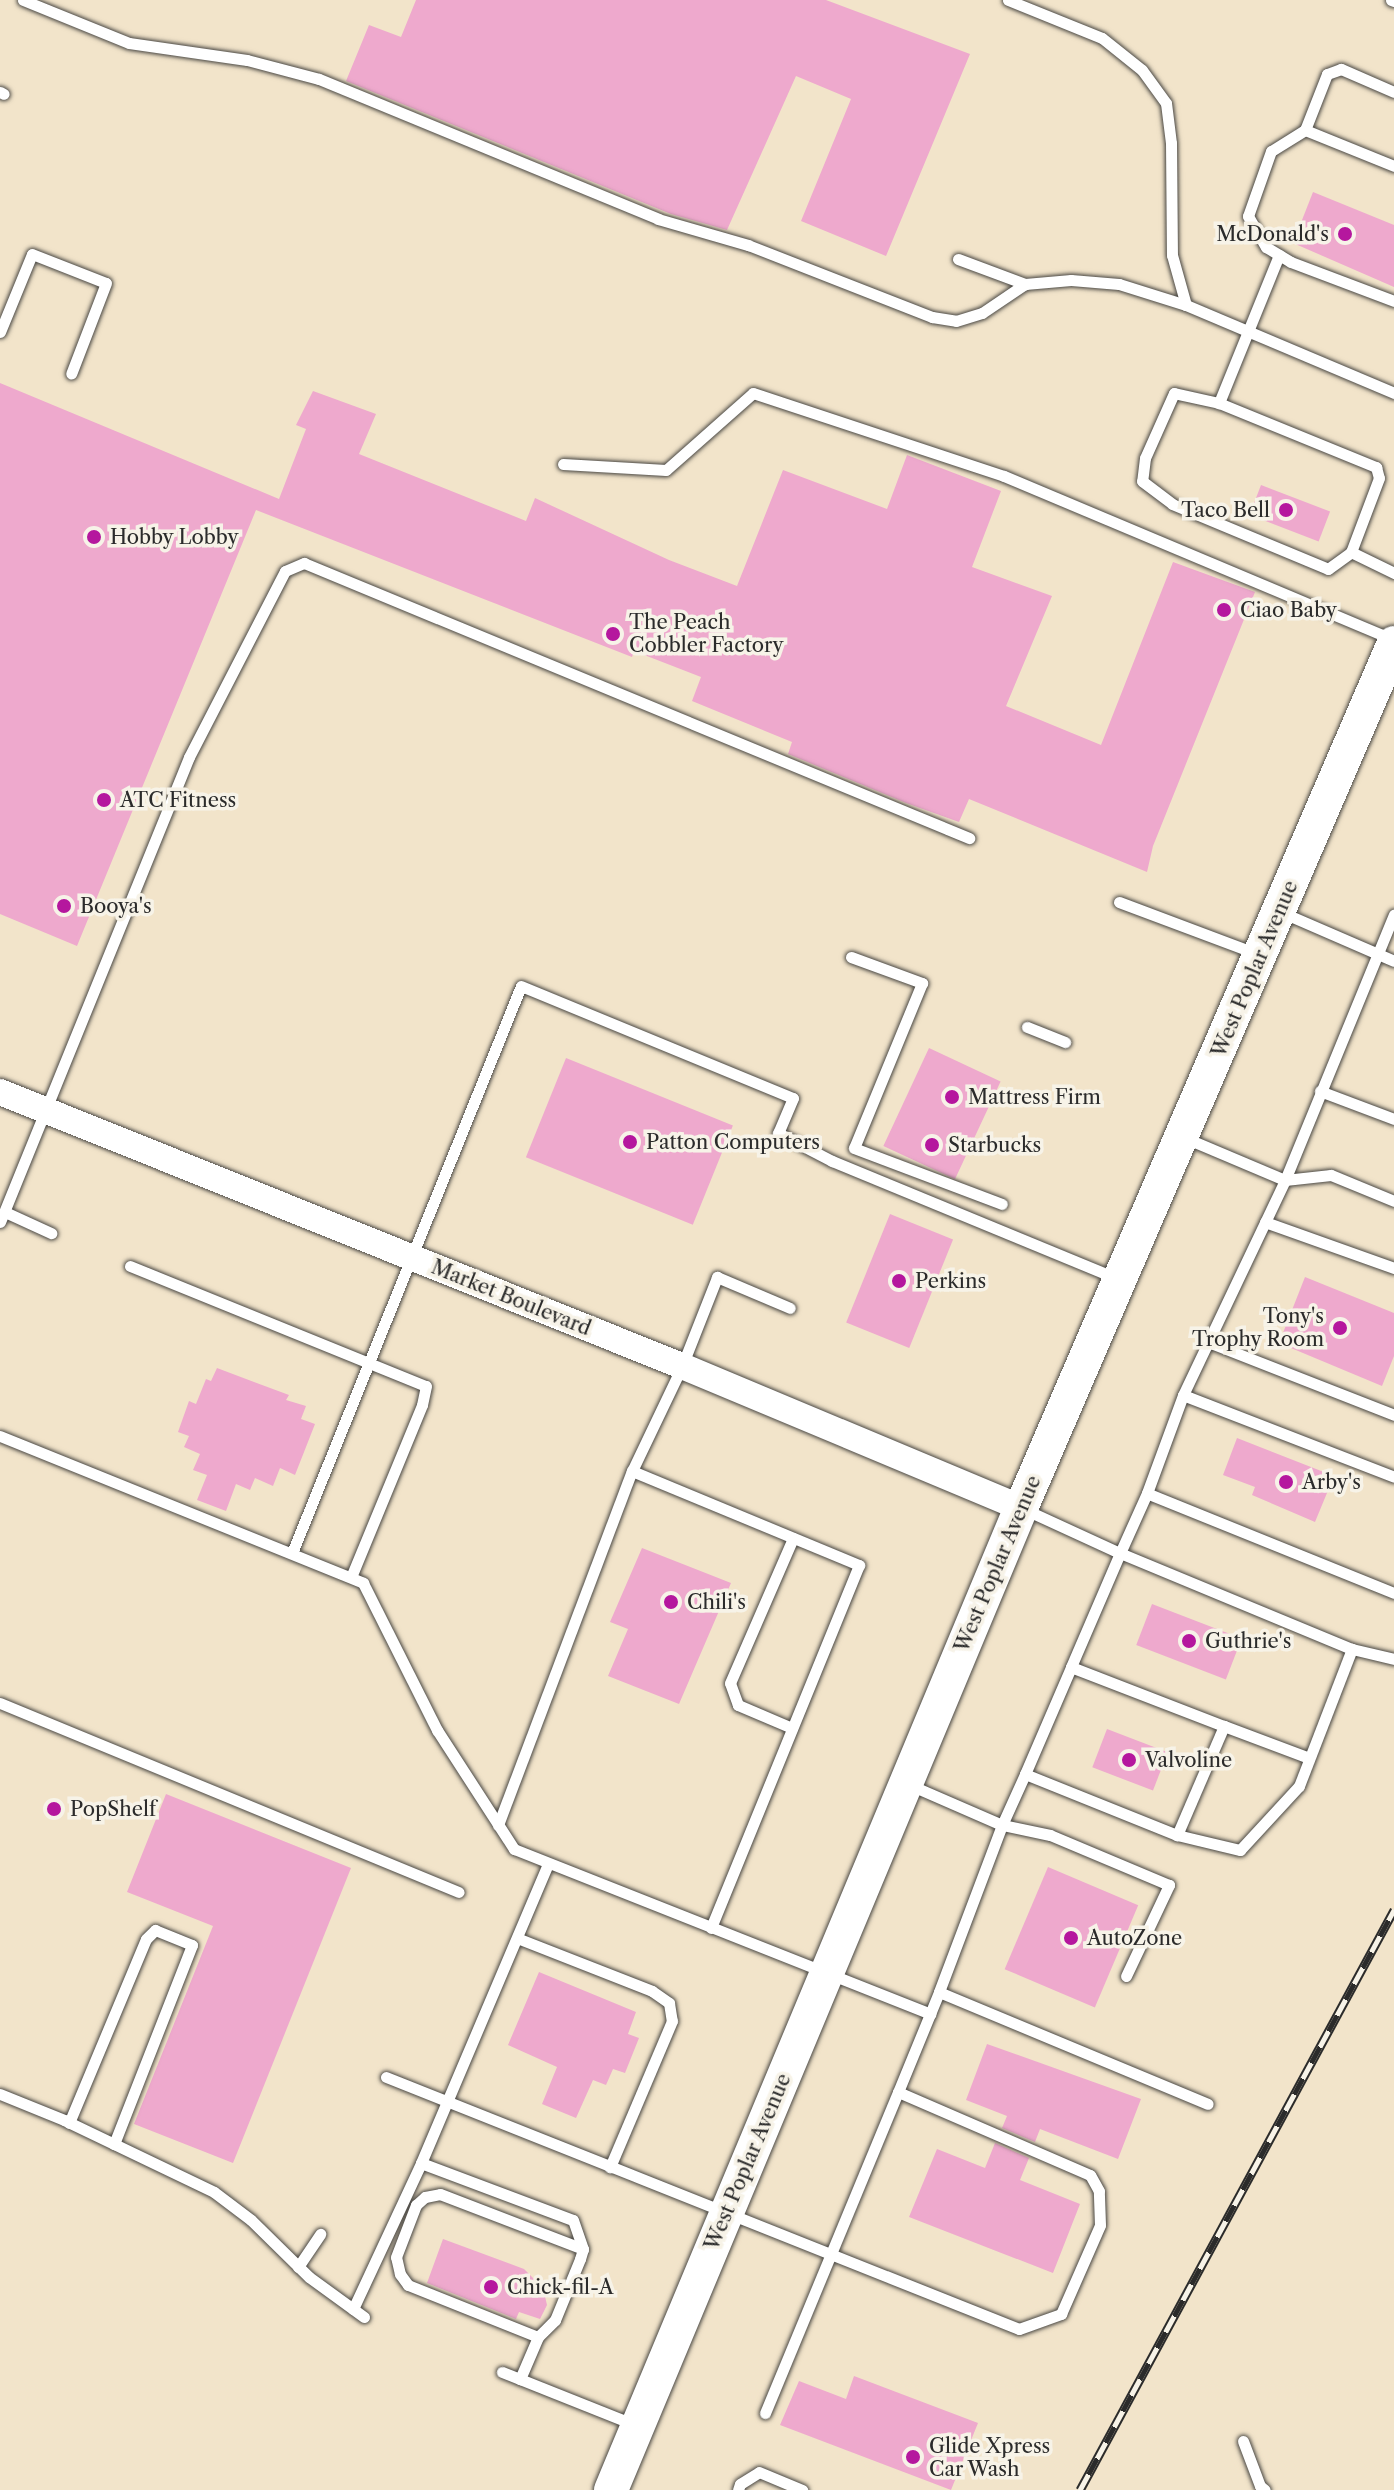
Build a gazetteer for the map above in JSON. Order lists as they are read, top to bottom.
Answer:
{
  "streets": {
    "main road": ["West Poplar Avenue"],
    "street": ["Market Boulevard"]
  },
  "crossings": [
    ["West Poplar Avenue", "Market Boulevard"]
  ],
  "places": [
    "McDonald's",
    "Taco Bell",
    "Hobby Lobby",
    "Ciao Baby",
    "The Peach Cobbler Factory",
    "ATC Fitness",
    "Booya's",
    "Mattress Firm",
    "Patton Computers",
    "Starbucks",
    "Perkins",
    "Tony's Trophy Room",
    "Arby's",
    "Chili's",
    "Guthrie's",
    "Valvoline",
    "PopShelf",
    "AutoZone",
    "Chick-fil-A",
    "Glide Xpress Car Wash"
  ]
}
